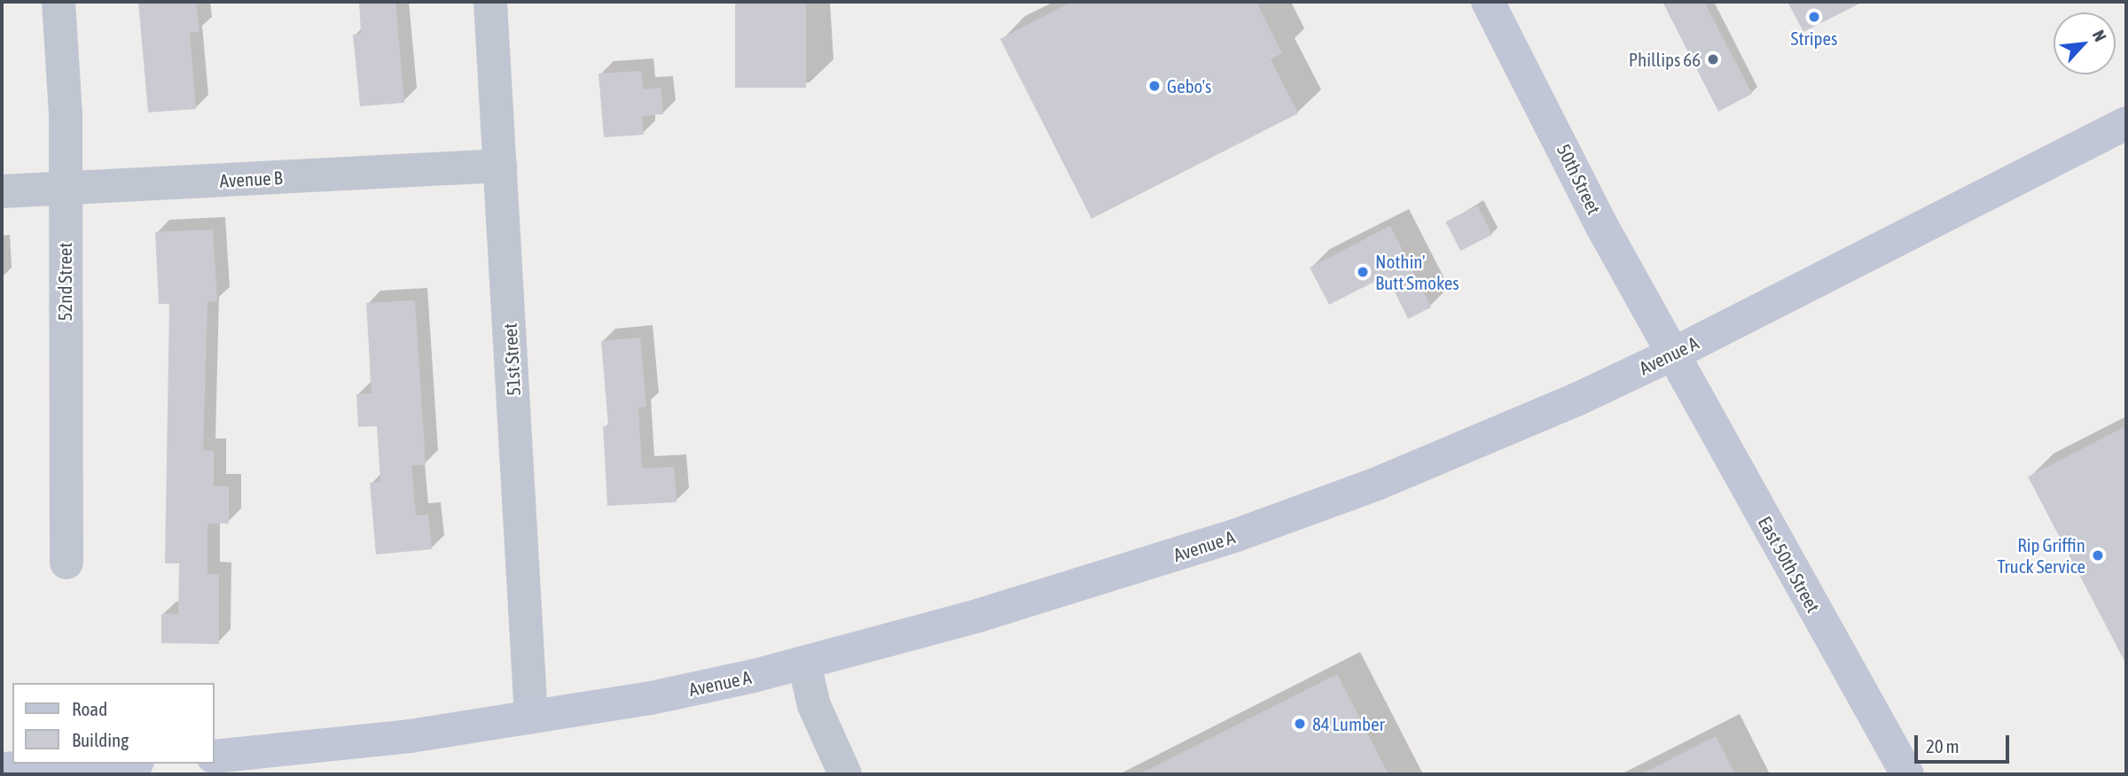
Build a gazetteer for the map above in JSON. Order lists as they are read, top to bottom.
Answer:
{
  "streets": {
    "main road": ["50th Street", "Avenue A", "East 50th Street"],
    "street": ["Avenue B", "52nd Street", "51st Street"]
  },
  "crossings": [
    ["Avenue B", "52nd Street"],
    ["Avenue B", "51st Street"],
    ["50th Street", "Avenue A"],
    ["50th Street", "East 50th Street"],
    ["Avenue A", "51st Street"],
    ["Avenue A", "East 50th Street"]
  ],
  "places": [
    "Stripes",
    "Phillips 66",
    "Gebo's",
    "Nothin' Butt Smokes",
    "Rip Griffin Truck Service",
    "84 Lumber"
  ],
  "legend": ["Road", "Building"],
  "scale_bar": "20 m",
  "north": "top right"
}
